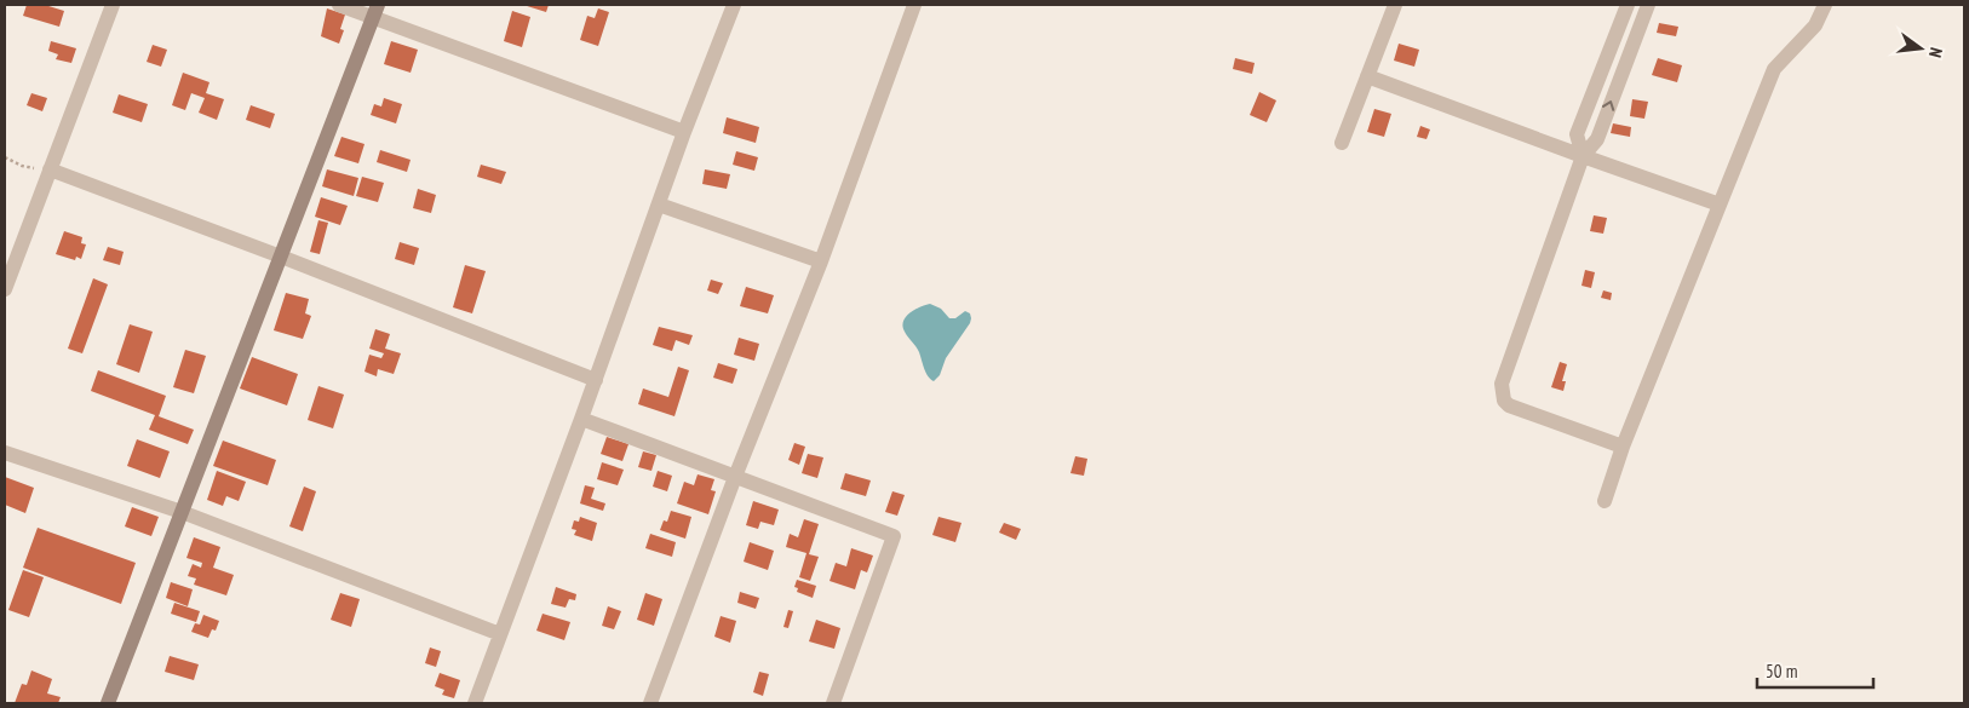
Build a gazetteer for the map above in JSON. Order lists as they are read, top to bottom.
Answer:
{
  "scale_bar": "50 m",
  "north": "right"
}
